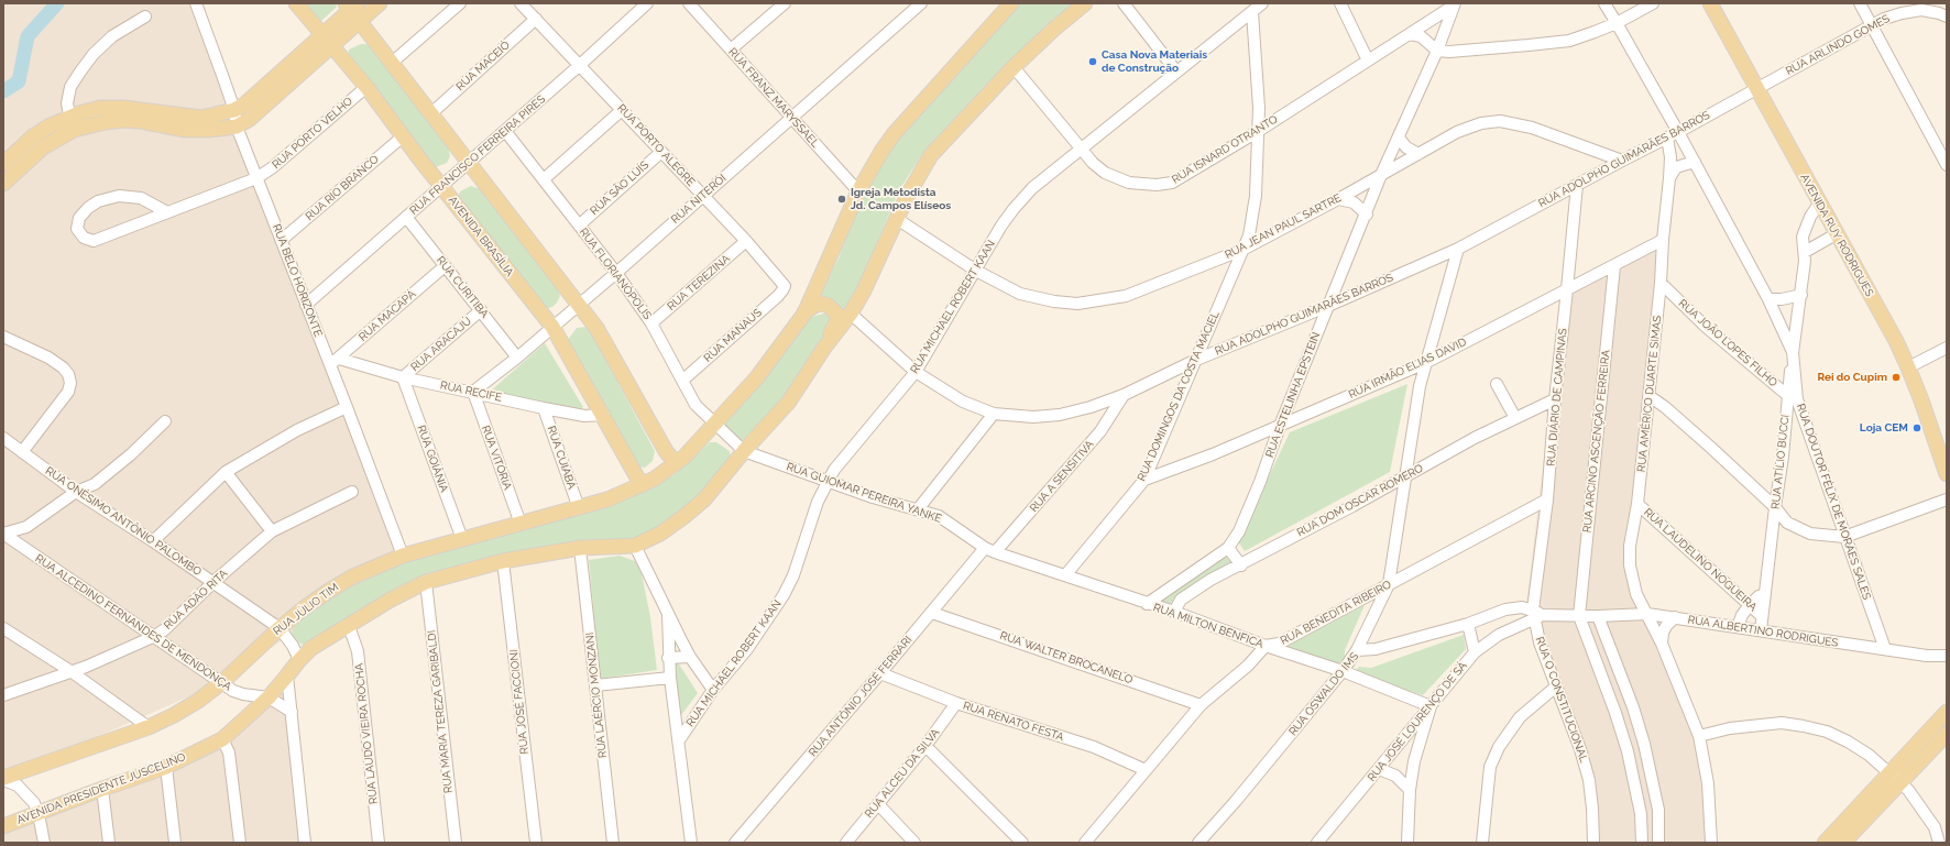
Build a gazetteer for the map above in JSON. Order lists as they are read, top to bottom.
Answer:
{
  "streets": {
    "main road": [
      "AVENIDA RUY RODRIGUES",
      "AVENIDA BRASÍLIA",
      "RUA JÚLIO TIM",
      "AVENIDA PRESIDENTE JUSCELINO"
    ],
    "street": [
      "RUA ARLINDO GOMES",
      "RUA MACEIÓ",
      "RUA FRANZ MARYSSAEL",
      "RUA PORTO VELHO",
      "RUA PORTO ALEGRE",
      "RUA ISNARD OTRANTO",
      "RUA FRANCISCO FERREIRA PIRES",
      "RUA ADOLPHO GUIMARÃES BARROS",
      "RUA RIO BRANCO",
      "RUA SÃO LUÍS",
      "RUA NITERÓI",
      "RUA JEAN PAUL SARTRE",
      "RUA FLORIANÓPOLIS",
      "RUA BELO HORIZONTE",
      "RUA TEREZINA",
      "RUA CURITIBA",
      "RUA MICHAEL ROBERT KAAN",
      "RUA MACAPÁ",
      "RUA MANAUS",
      "RUA JOÃO LOPES FILHO",
      "RUA ARACAJÚ",
      "RUA IRMÃO ELIAS DAVID",
      "RUA RECIFE",
      "RUA AMÉRICO DUARTE SIMAS",
      "RUA ESTELINHA EPSTEIN",
      "RUA DOMINGOS DA COSTA MACIEL",
      "RUA DIÁRIO DE CAMPINAS",
      "RUA ARCINO ASCENÇÃO FERREIRA",
      "RUA VITÓRIA",
      "RUA CUIABÁ",
      "RUA GOIÂNIA",
      "RUA ATÍLIO BUCCI",
      "RUA A SENSITIVA",
      "RUA GUIOMAR PEREIRA YANKE",
      "RUA DOM OSCAR ROMERO",
      "RUA DOUTOR FÉLIX DE MORAES SALES",
      "RUA ONÉSIMO ANTÔNIO PALOMBO",
      "RUA LAUDELINO NOGUEIRA",
      "RUA ADÃO RITA",
      "RUA BENEDITA RIBEIRO",
      "RUA ALCEDINO FERNANDES DE MENDONÇA",
      "RUA MILTON BENFICA",
      "RUA ALBERTINO RODRIGUES",
      "RUA WALTER BROCANELO",
      "RUA OSWALDO IMS",
      "RUA LAÉRCIO MONZANI",
      "RUA ANTÔNIO JOSÉ FERRARI",
      "RUA O CONSTITUCIONAL",
      "RUA JOSÉ FACCIONI",
      "RUA MARIA TEREZA GARIBALDI",
      "RUA RENATO FESTA",
      "RUA JOSÉ LOURENÇO DE SÁ",
      "RUA LAUDO VIEIRA ROCHA",
      "RUA ALCEU DA SILVA"
    ]
  },
  "crossings": [
    ["RUA ARLINDO GOMES", "RUA ADOLPHO GUIMARÃES BARROS"],
    ["RUA ARLINDO GOMES", "AVENIDA RUY RODRIGUES"],
    ["RUA MACEIÓ", "RUA PORTO ALEGRE"],
    ["RUA FRANZ MARYSSAEL", "RUA NITERÓI"],
    ["RUA PORTO VELHO", "AVENIDA BRASÍLIA"],
    ["RUA PORTO VELHO", "RUA BELO HORIZONTE"],
    ["RUA PORTO ALEGRE", "RUA FRANCISCO FERREIRA PIRES"],
    ["RUA PORTO ALEGRE", "RUA SÃO LUÍS"],
    ["RUA PORTO ALEGRE", "RUA NITERÓI"],
    ["RUA PORTO ALEGRE", "RUA TEREZINA"],
    ["RUA PORTO ALEGRE", "RUA MANAUS"],
    ["RUA ISNARD OTRANTO", "RUA MICHAEL ROBERT KAAN"],
    ["RUA ISNARD OTRANTO", "RUA ESTELINHA EPSTEIN"],
    ["RUA ISNARD OTRANTO", "RUA DOMINGOS DA COSTA MACIEL"],
    ["RUA ISNARD OTRANTO", "AVENIDA PRESIDENTE JUSCELINO"],
    ["RUA FRANCISCO FERREIRA PIRES", "AVENIDA BRASÍLIA"],
    ["RUA FRANCISCO FERREIRA PIRES", "RUA FLORIANÓPOLIS"],
    ["RUA FRANCISCO FERREIRA PIRES", "RUA BELO HORIZONTE"],
    ["RUA FRANCISCO FERREIRA PIRES", "RUA CURITIBA"],
    ["RUA ADOLPHO GUIMARÃES BARROS", "RUA JEAN PAUL SARTRE"],
    ["RUA ADOLPHO GUIMARÃES BARROS", "AVENIDA RUY RODRIGUES"],
    ["RUA ADOLPHO GUIMARÃES BARROS", "RUA MICHAEL ROBERT KAAN"],
    ["RUA ADOLPHO GUIMARÃES BARROS", "RUA AMÉRICO DUARTE SIMAS"],
    ["RUA ADOLPHO GUIMARÃES BARROS", "RUA ESTELINHA EPSTEIN"],
    ["RUA ADOLPHO GUIMARÃES BARROS", "RUA DOMINGOS DA COSTA MACIEL"],
    ["RUA ADOLPHO GUIMARÃES BARROS", "RUA DIÁRIO DE CAMPINAS"],
    ["RUA ADOLPHO GUIMARÃES BARROS", "RUA A SENSITIVA"],
    ["RUA ADOLPHO GUIMARÃES BARROS", "RUA DOUTOR FÉLIX DE MORAES SALES"],
    ["RUA ADOLPHO GUIMARÃES BARROS", "AVENIDA PRESIDENTE JUSCELINO"],
    ["RUA RIO BRANCO", "AVENIDA BRASÍLIA"],
    ["RUA RIO BRANCO", "RUA BELO HORIZONTE"],
    ["RUA SÃO LUÍS", "RUA FLORIANÓPOLIS"],
    ["RUA NITERÓI", "AVENIDA BRASÍLIA"],
    ["RUA NITERÓI", "RUA FLORIANÓPOLIS"],
    ["RUA NITERÓI", "RUA CURITIBA"],
    ["RUA NITERÓI", "RUA RECIFE"],
    ["RUA NITERÓI", "RUA VITÓRIA"],
    ["RUA JEAN PAUL SARTRE", "RUA MICHAEL ROBERT KAAN"],
    ["RUA JEAN PAUL SARTRE", "RUA ESTELINHA EPSTEIN"],
    ["RUA JEAN PAUL SARTRE", "RUA DOMINGOS DA COSTA MACIEL"],
    ["RUA JEAN PAUL SARTRE", "AVENIDA PRESIDENTE JUSCELINO"],
    ["AVENIDA BRASÍLIA", "RUA RECIFE"],
    ["AVENIDA BRASÍLIA", "RUA JÚLIO TIM"],
    ["RUA FLORIANÓPOLIS", "RUA TEREZINA"],
    ["RUA FLORIANÓPOLIS", "RUA MANAUS"],
    ["RUA FLORIANÓPOLIS", "RUA GUIOMAR PEREIRA YANKE"],
    ["RUA FLORIANÓPOLIS", "RUA JÚLIO TIM"],
    ["RUA BELO HORIZONTE", "RUA MACAPÁ"],
    ["RUA BELO HORIZONTE", "RUA RECIFE"],
    ["RUA BELO HORIZONTE", "RUA JÚLIO TIM"],
    ["RUA CURITIBA", "RUA MACAPÁ"],
    ["RUA CURITIBA", "RUA ARACAJÚ"],
    ["RUA MICHAEL ROBERT KAAN", "RUA DOMINGOS DA COSTA MACIEL"],
    ["RUA MICHAEL ROBERT KAAN", "RUA GUIOMAR PEREIRA YANKE"],
    ["RUA MACAPÁ", "RUA RECIFE"],
    ["RUA JOÃO LOPES FILHO", "RUA AMÉRICO DUARTE SIMAS"],
    ["RUA JOÃO LOPES FILHO", "RUA ATÍLIO BUCCI"],
    ["RUA JOÃO LOPES FILHO", "RUA DOUTOR FÉLIX DE MORAES SALES"],
    ["RUA ARACAJÚ", "RUA RECIFE"],
    ["RUA ARACAJÚ", "RUA GOIÂNIA"],
    ["RUA IRMÃO ELIAS DAVID", "RUA AMÉRICO DUARTE SIMAS"],
    ["RUA IRMÃO ELIAS DAVID", "RUA ESTELINHA EPSTEIN"],
    ["RUA IRMÃO ELIAS DAVID", "RUA DOMINGOS DA COSTA MACIEL"],
    ["RUA IRMÃO ELIAS DAVID", "RUA DIÁRIO DE CAMPINAS"],
    ["RUA IRMÃO ELIAS DAVID", "RUA ARCINO ASCENÇÃO FERREIRA"],
    ["RUA RECIFE", "RUA VITÓRIA"],
    ["RUA RECIFE", "RUA CUIABÁ"],
    ["RUA RECIFE", "RUA GOIÂNIA"],
    ["RUA AMÉRICO DUARTE SIMAS", "RUA LAUDELINO NOGUEIRA"],
    ["RUA AMÉRICO DUARTE SIMAS", "RUA ALBERTINO RODRIGUES"],
    ["RUA ESTELINHA EPSTEIN", "RUA MILTON BENFICA"],
    ["RUA DOMINGOS DA COSTA MACIEL", "RUA MILTON BENFICA"],
    ["RUA DIÁRIO DE CAMPINAS", "RUA DOM OSCAR ROMERO"],
    ["RUA DIÁRIO DE CAMPINAS", "RUA BENEDITA RIBEIRO"],
    ["RUA DIÁRIO DE CAMPINAS", "RUA OSWALDO IMS"],
    ["RUA DIÁRIO DE CAMPINAS", "RUA O CONSTITUCIONAL"],
    ["RUA DIÁRIO DE CAMPINAS", "RUA JOSÉ LOURENÇO DE SÁ"],
    ["RUA ARCINO ASCENÇÃO FERREIRA", "RUA OSWALDO IMS"],
    ["RUA VITÓRIA", "RUA JÚLIO TIM"],
    ["RUA CUIABÁ", "RUA JÚLIO TIM"],
    ["RUA GOIÂNIA", "RUA JÚLIO TIM"],
    ["RUA ATÍLIO BUCCI", "RUA DOUTOR FÉLIX DE MORAES SALES"],
    ["RUA ATÍLIO BUCCI", "RUA LAUDELINO NOGUEIRA"],
    ["RUA ATÍLIO BUCCI", "RUA ALBERTINO RODRIGUES"],
    ["RUA A SENSITIVA", "RUA GUIOMAR PEREIRA YANKE"],
    ["RUA A SENSITIVA", "RUA MILTON BENFICA"],
    ["RUA A SENSITIVA", "RUA ANTÔNIO JOSÉ FERRARI"],
    ["RUA GUIOMAR PEREIRA YANKE", "RUA JÚLIO TIM"],
    ["RUA GUIOMAR PEREIRA YANKE", "RUA MILTON BENFICA"],
    ["RUA GUIOMAR PEREIRA YANKE", "RUA ANTÔNIO JOSÉ FERRARI"],
    ["RUA GUIOMAR PEREIRA YANKE", "AVENIDA PRESIDENTE JUSCELINO"],
    ["RUA DOM OSCAR ROMERO", "RUA MILTON BENFICA"],
    ["RUA DOUTOR FÉLIX DE MORAES SALES", "RUA ALBERTINO RODRIGUES"],
    ["RUA ONÉSIMO ANTÔNIO PALOMBO", "RUA ADÃO RITA"],
    ["RUA ONÉSIMO ANTÔNIO PALOMBO", "RUA JÚLIO TIM"],
    ["RUA ONÉSIMO ANTÔNIO PALOMBO", "AVENIDA PRESIDENTE JUSCELINO"],
    ["RUA ADÃO RITA", "RUA ALCEDINO FERNANDES DE MENDONÇA"],
    ["RUA JÚLIO TIM", "RUA ALCEDINO FERNANDES DE MENDONÇA"],
    ["RUA BENEDITA RIBEIRO", "RUA MILTON BENFICA"],
    ["RUA BENEDITA RIBEIRO", "RUA WALTER BROCANELO"],
    ["RUA BENEDITA RIBEIRO", "RUA RENATO FESTA"],
    ["RUA ALCEDINO FERNANDES DE MENDONÇA", "AVENIDA PRESIDENTE JUSCELINO"],
    ["RUA MILTON BENFICA", "RUA OSWALDO IMS"],
    ["RUA MILTON BENFICA", "RUA ANTÔNIO JOSÉ FERRARI"],
    ["RUA MILTON BENFICA", "RUA JOSÉ LOURENÇO DE SÁ"],
    ["RUA ALBERTINO RODRIGUES", "RUA OSWALDO IMS"],
    ["RUA WALTER BROCANELO", "RUA ANTÔNIO JOSÉ FERRARI"],
    ["RUA OSWALDO IMS", "RUA O CONSTITUCIONAL"],
    ["RUA OSWALDO IMS", "RUA JOSÉ LOURENÇO DE SÁ"],
    ["RUA LAÉRCIO MONZANI", "AVENIDA PRESIDENTE JUSCELINO"],
    ["RUA ANTÔNIO JOSÉ FERRARI", "RUA RENATO FESTA"],
    ["RUA O CONSTITUCIONAL", "RUA JOSÉ LOURENÇO DE SÁ"],
    ["RUA JOSÉ FACCIONI", "AVENIDA PRESIDENTE JUSCELINO"],
    ["RUA MARIA TEREZA GARIBALDI", "AVENIDA PRESIDENTE JUSCELINO"],
    ["RUA RENATO FESTA", "RUA ALCEU DA SILVA"],
    ["RUA LAUDO VIEIRA ROCHA", "AVENIDA PRESIDENTE JUSCELINO"]
  ],
  "places": [
    "Casa Nova Materiais de Construção",
    "Igreja Metodista Jd. Campos Elíseos",
    "Rei do Cupim",
    "Loja CEM"
  ]
}
